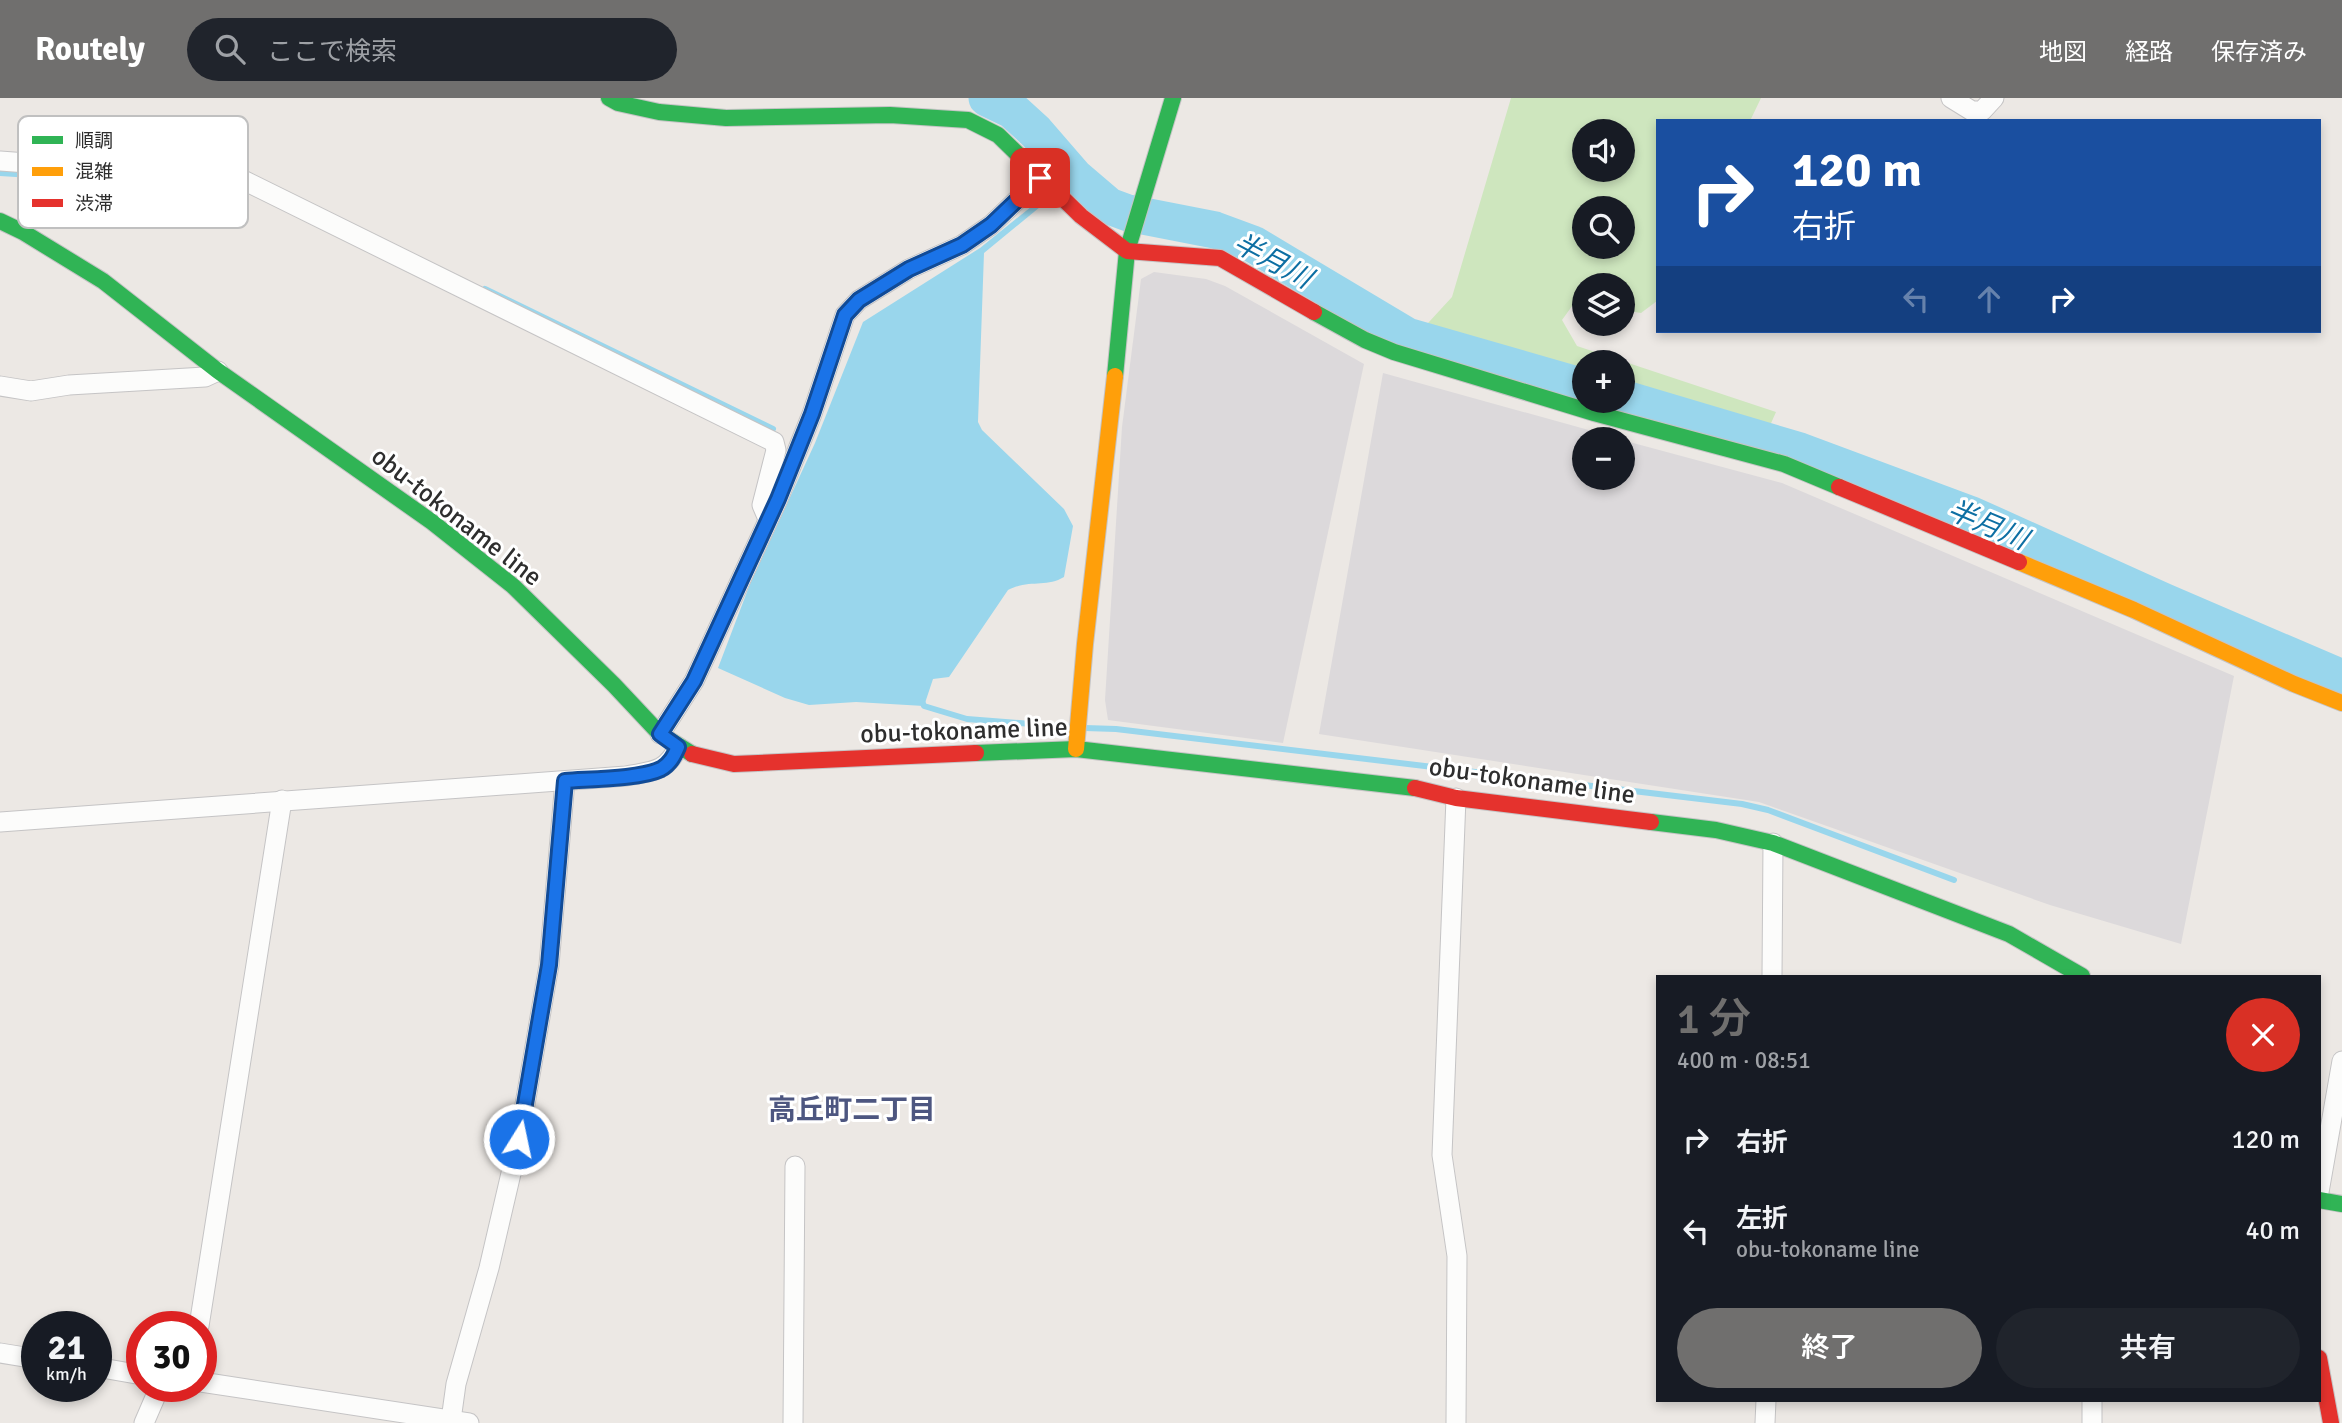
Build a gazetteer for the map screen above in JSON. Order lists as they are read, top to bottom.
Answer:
{
  "streets": {
    "street": ["obu-tokoname line"]
  },
  "districts": ["高丘町二丁目"],
  "water": ["半月川"],
  "legend": ["順調", "混雑", "渋滞"],
  "page": {
    "header": "Routely",
    "search": "ここで検索",
    "nav": ["地図", "経路", "保存済み"],
    "map_buttons": ["+", "−"],
    "turn": ["120 m", "右折"],
    "heading": ["1 分", "400 m · 08:51"],
    "list": [
      {
        "name": "右折",
        "value": "120 m"
      },
      {
        "name": "左折",
        "note": "obu-tokoname line",
        "value": "40 m"
      }
    ],
    "buttons": ["終了", "共有"],
    "speed": "21 km/h",
    "limit": "30"
  }
}
